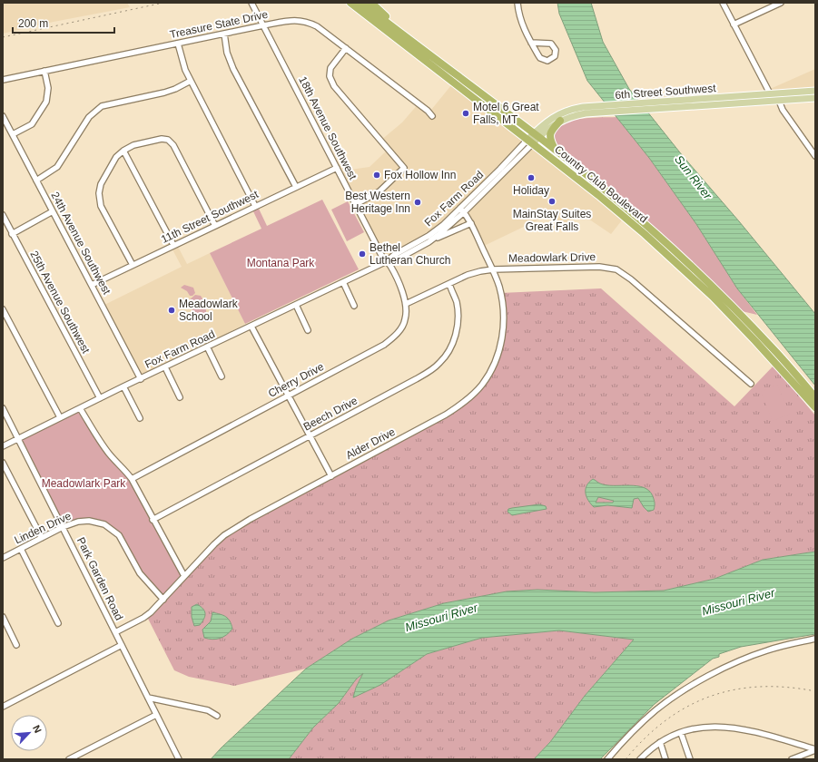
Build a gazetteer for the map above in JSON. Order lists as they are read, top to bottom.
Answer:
{
  "streets": {
    "highway": ["Country Club Boulevard"],
    "main road": ["6th Street Southwest"],
    "street": [
      "Treasure State Drive",
      "18th Avenue Southwest",
      "Fox Farm Road",
      "11th Street Southwest",
      "24th Avenue Southwest",
      "Meadowlark Drive",
      "25th Avenue Southwest",
      "Cherry Drive",
      "Beech Drive",
      "Alder Drive",
      "Linden Drive",
      "Park Garden Road"
    ]
  },
  "crossings": [
    ["Treasure State Drive", "18th Avenue Southwest"],
    ["6th Street Southwest", "Country Club Boulevard"],
    ["6th Street Southwest", "Fox Farm Road"],
    ["18th Avenue Southwest", "Fox Farm Road"],
    ["18th Avenue Southwest", "11th Street Southwest"],
    ["18th Avenue Southwest", "Cherry Drive"],
    ["Country Club Boulevard", "Fox Farm Road"],
    ["Fox Farm Road", "24th Avenue Southwest"],
    ["Fox Farm Road", "25th Avenue Southwest"],
    ["Fox Farm Road", "Cherry Drive"],
    ["Fox Farm Road", "Alder Drive"],
    ["Fox Farm Road", "Park Garden Road"],
    ["11th Street Southwest", "24th Avenue Southwest"],
    ["Meadowlark Drive", "Cherry Drive"],
    ["Meadowlark Drive", "Beech Drive"],
    ["Meadowlark Drive", "Alder Drive"],
    ["Alder Drive", "Linden Drive"],
    ["Alder Drive", "Park Garden Road"],
    ["Linden Drive", "Park Garden Road"]
  ],
  "water": ["Sun River", "Missouri River"],
  "parks": ["Montana Park", "Meadowlark Park"],
  "places": [
    "Motel 6 Great Falls, MT",
    "Fox Hollow Inn",
    "Holiday",
    "MainStay Suites Great Falls",
    "Best Western Heritage Inn",
    "Bethel Lutheran Church",
    "Meadowlark School"
  ],
  "scale_bar": "200 m",
  "north": "top right"
}
